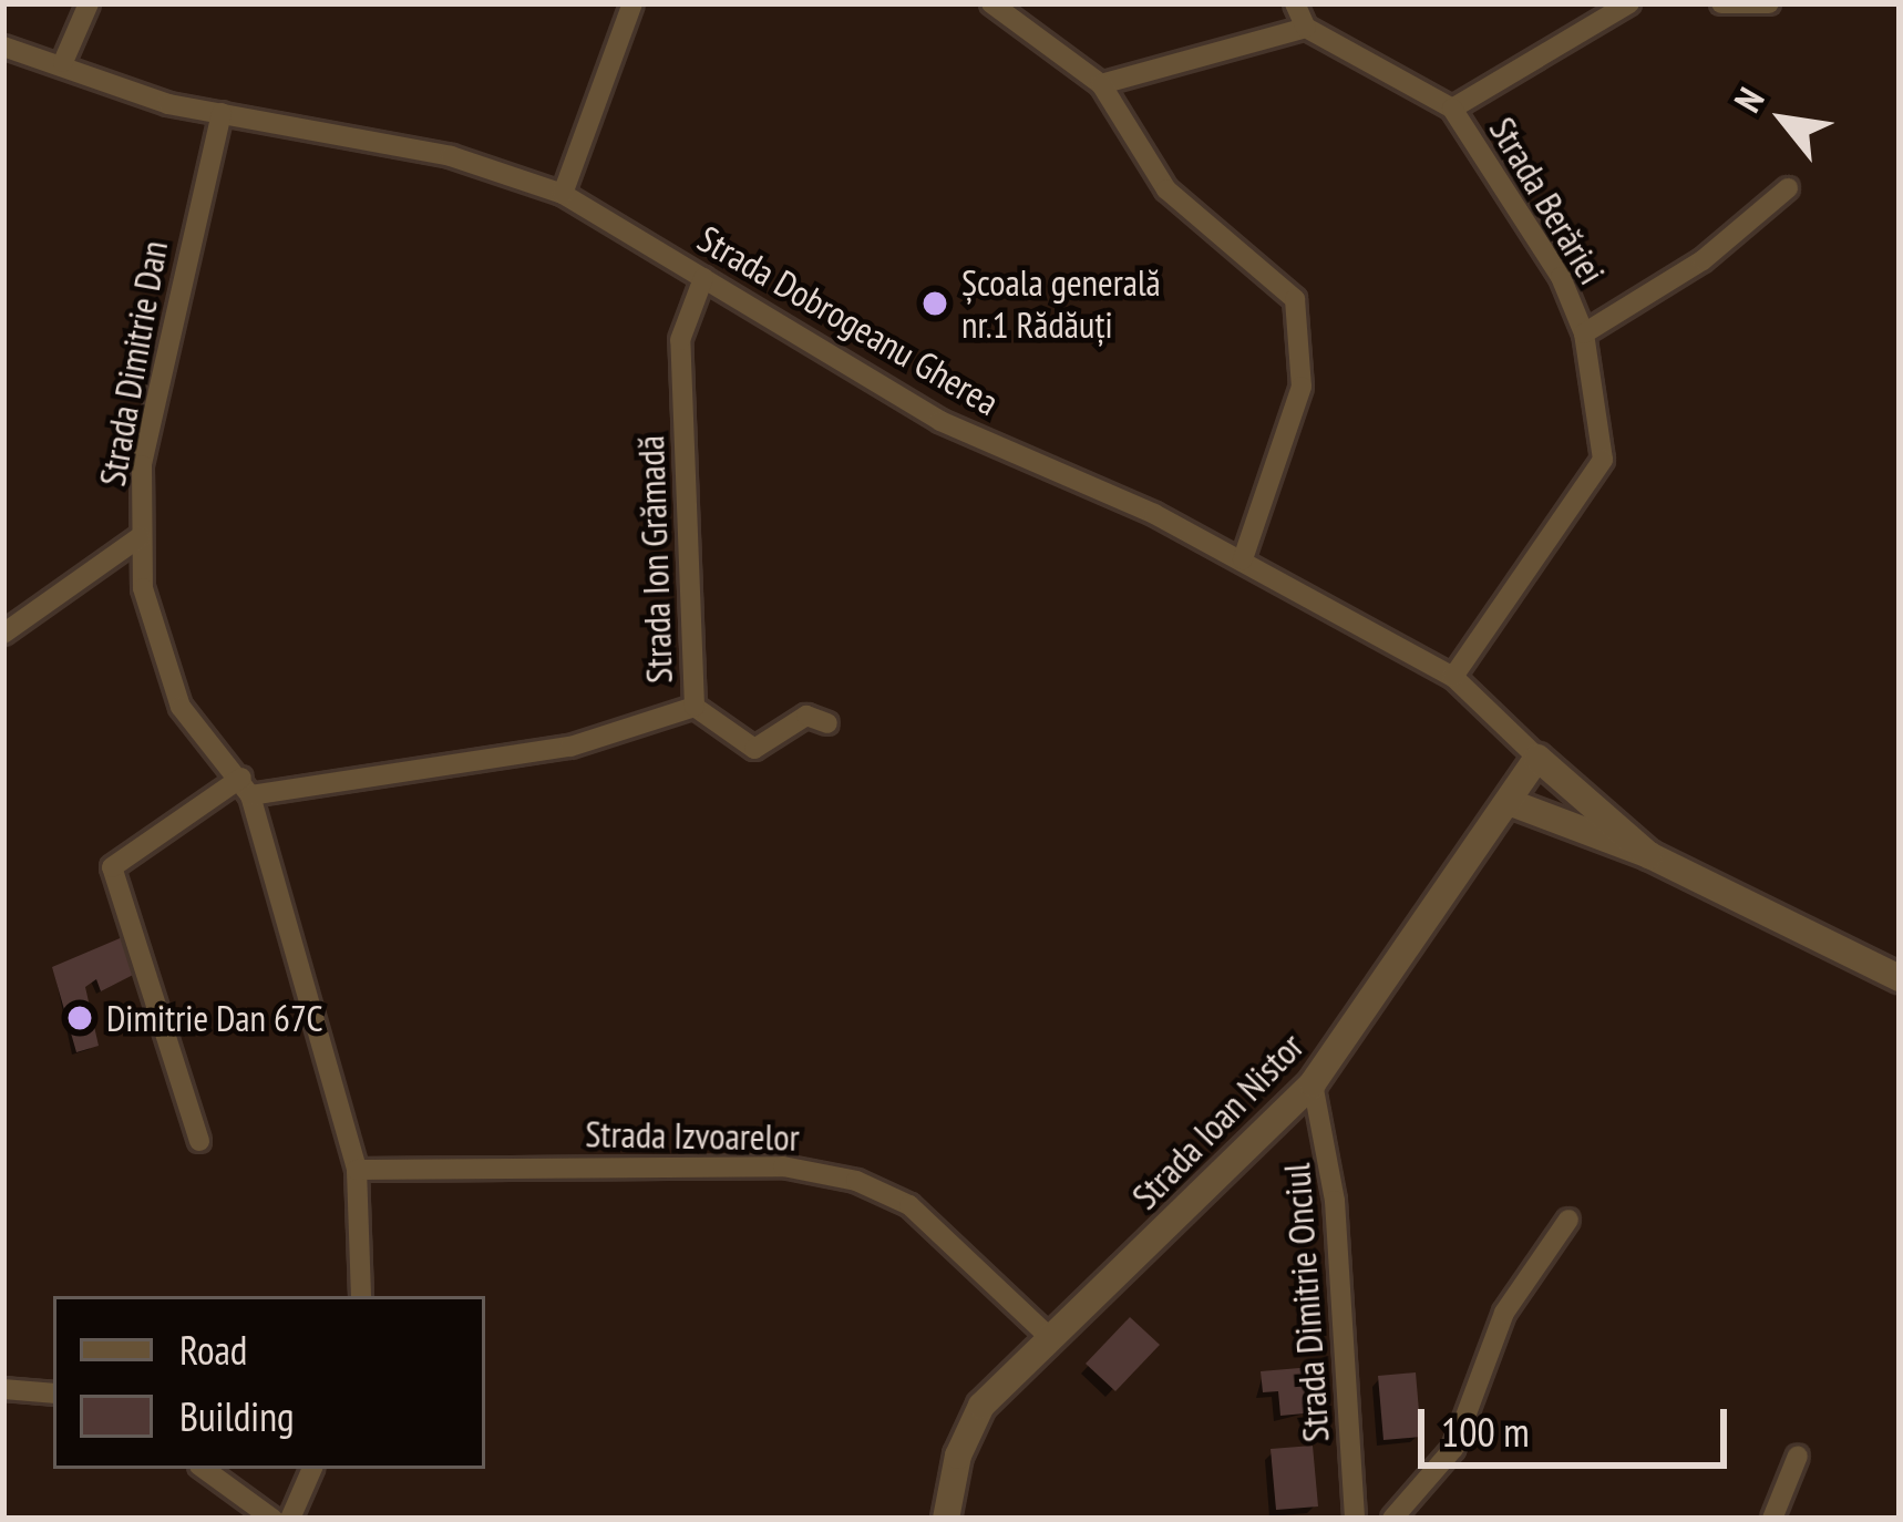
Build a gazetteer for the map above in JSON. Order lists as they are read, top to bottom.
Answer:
{
  "streets": {
    "street": [
      "Strada Berăriei",
      "Strada Dobrogeanu Gherea",
      "Strada Dimitrie Dan",
      "Strada Ion Grămadă",
      "Strada Ioan Nistor",
      "Strada Izvoarelor",
      "Strada Dimitrie Onciul"
    ]
  },
  "crossings": [
    ["Strada Berăriei", "Strada Dobrogeanu Gherea"],
    ["Strada Dobrogeanu Gherea", "Strada Dimitrie Dan"],
    ["Strada Dobrogeanu Gherea", "Strada Ion Grămadă"],
    ["Strada Dobrogeanu Gherea", "Strada Ioan Nistor"],
    ["Strada Dimitrie Dan", "Strada Ion Grămadă"],
    ["Strada Dimitrie Dan", "Strada Izvoarelor"],
    ["Strada Ioan Nistor", "Strada Izvoarelor"],
    ["Strada Ioan Nistor", "Strada Dimitrie Onciul"]
  ],
  "places": ["Școala generală nr.1 Rădăuți", "Dimitrie Dan 67C"],
  "legend": ["Road", "Building"],
  "scale_bar": "100 m",
  "north": "top left"
}
